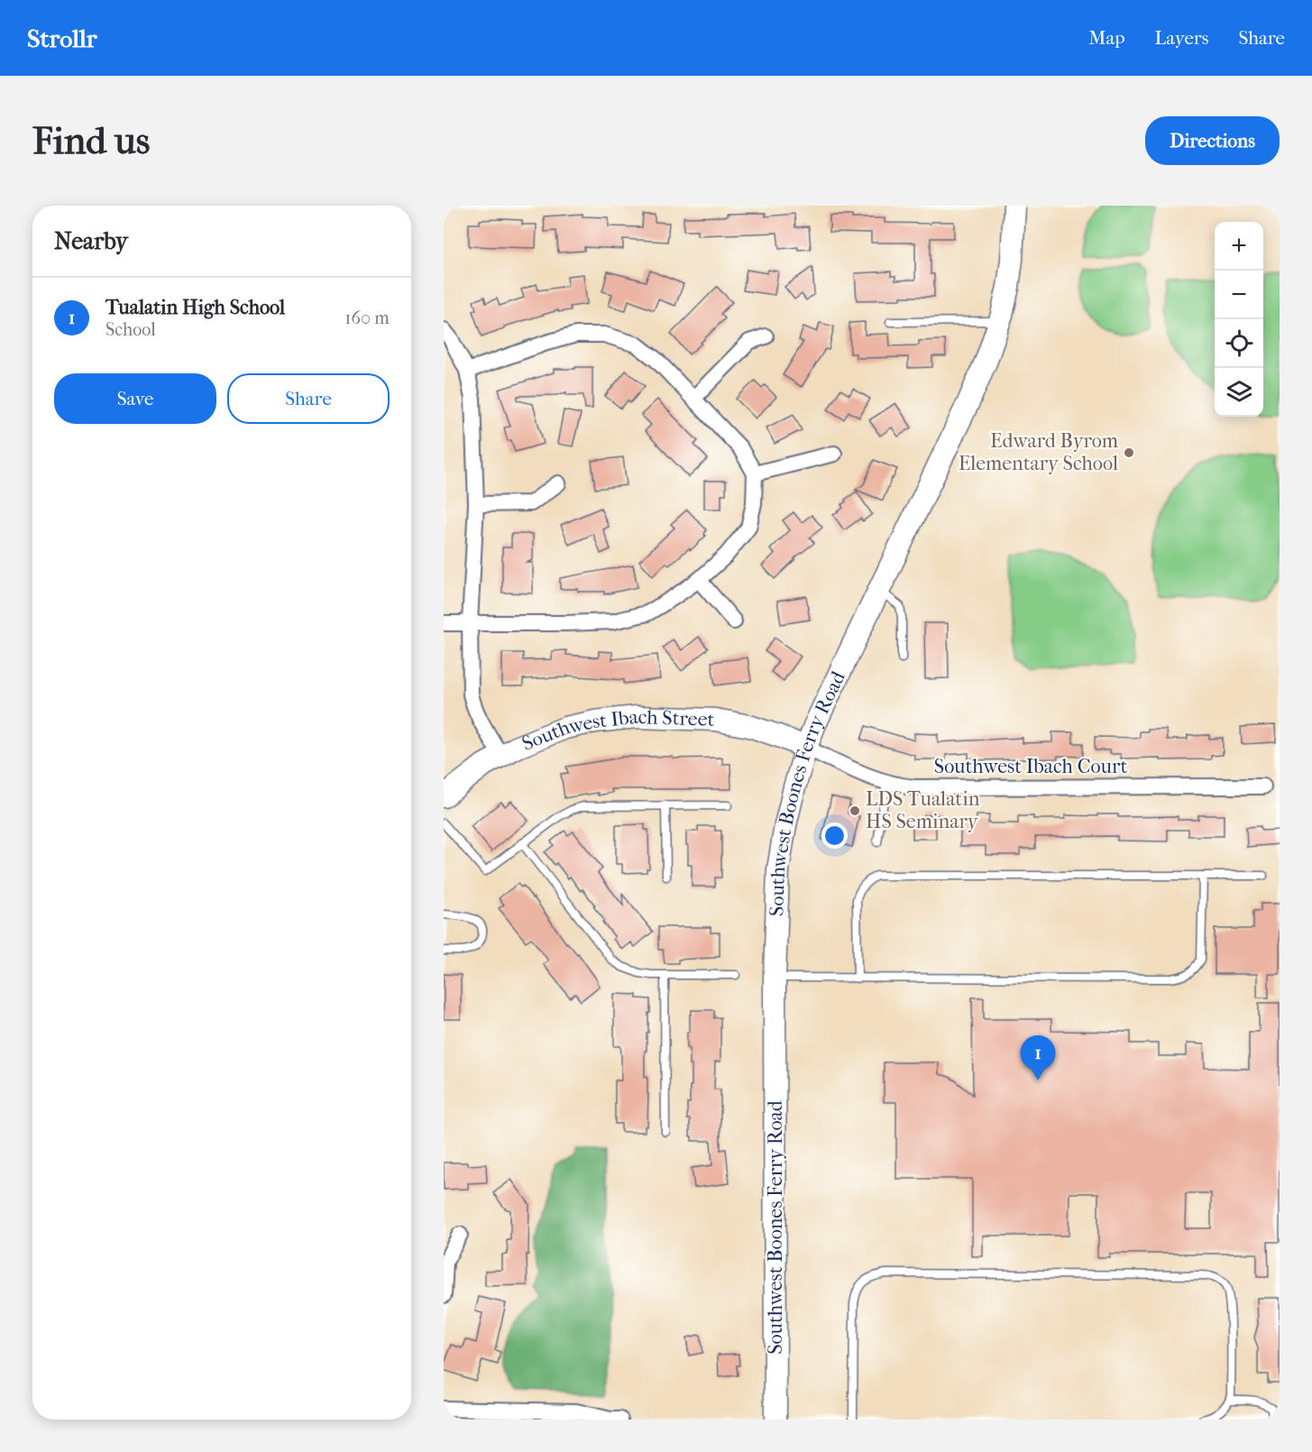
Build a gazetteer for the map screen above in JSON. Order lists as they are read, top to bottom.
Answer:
{
  "streets": {
    "main road": ["Southwest Ibach Street", "Southwest Boones Ferry Road"],
    "street": ["Southwest Ibach Court"]
  },
  "crossings": [
    ["Southwest Ibach Street", "Southwest Ibach Court"],
    ["Southwest Ibach Street", "Southwest Boones Ferry Road"],
    ["Southwest Ibach Court", "Southwest Boones Ferry Road"]
  ],
  "places": ["Edward Byrom Elementary School", "LDS Tualatin HS Seminary"],
  "page": {
    "header": "Strollr",
    "nav": ["Map", "Layers", "Share"],
    "buttons": [
      "Directions",
      ["Save", "Share"]
    ],
    "title": "Find us",
    "heading": "Nearby",
    "map_buttons": ["+", "−"],
    "list": [
      {
        "mark": "1",
        "name": "Tualatin High School",
        "note": "School",
        "value": "160 m"
      }
    ],
    "pins": "1"
  }
}
